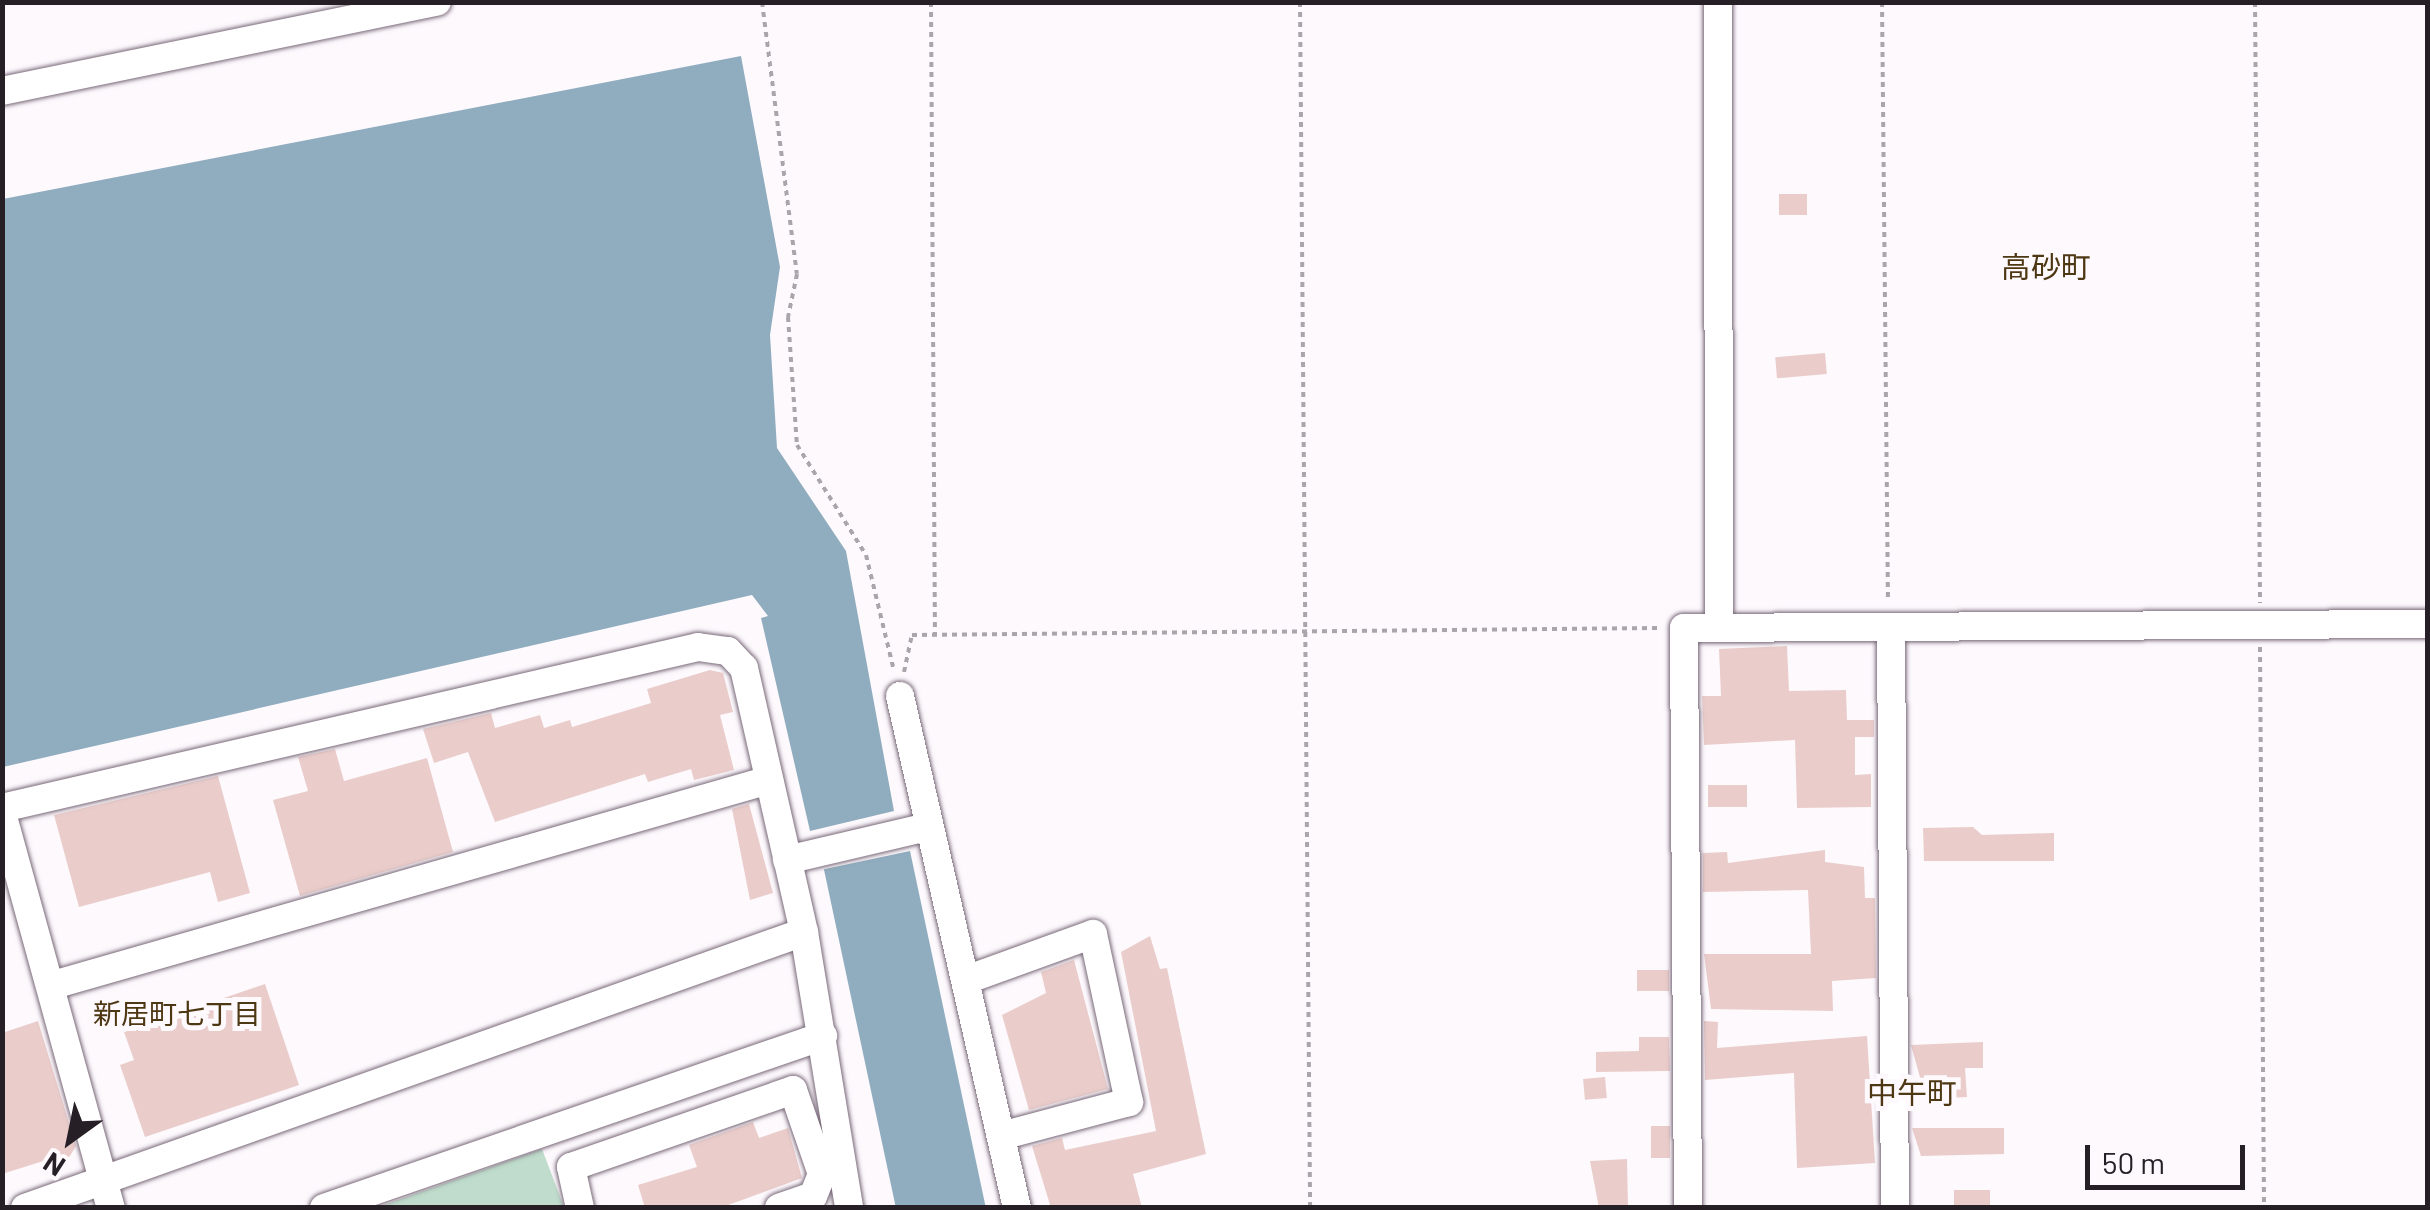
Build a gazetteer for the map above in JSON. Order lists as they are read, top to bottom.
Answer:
{
  "districts": ["高砂町", "新居町七丁目", "中午町"],
  "scale_bar": "50 m",
  "north": "bottom left"
}
